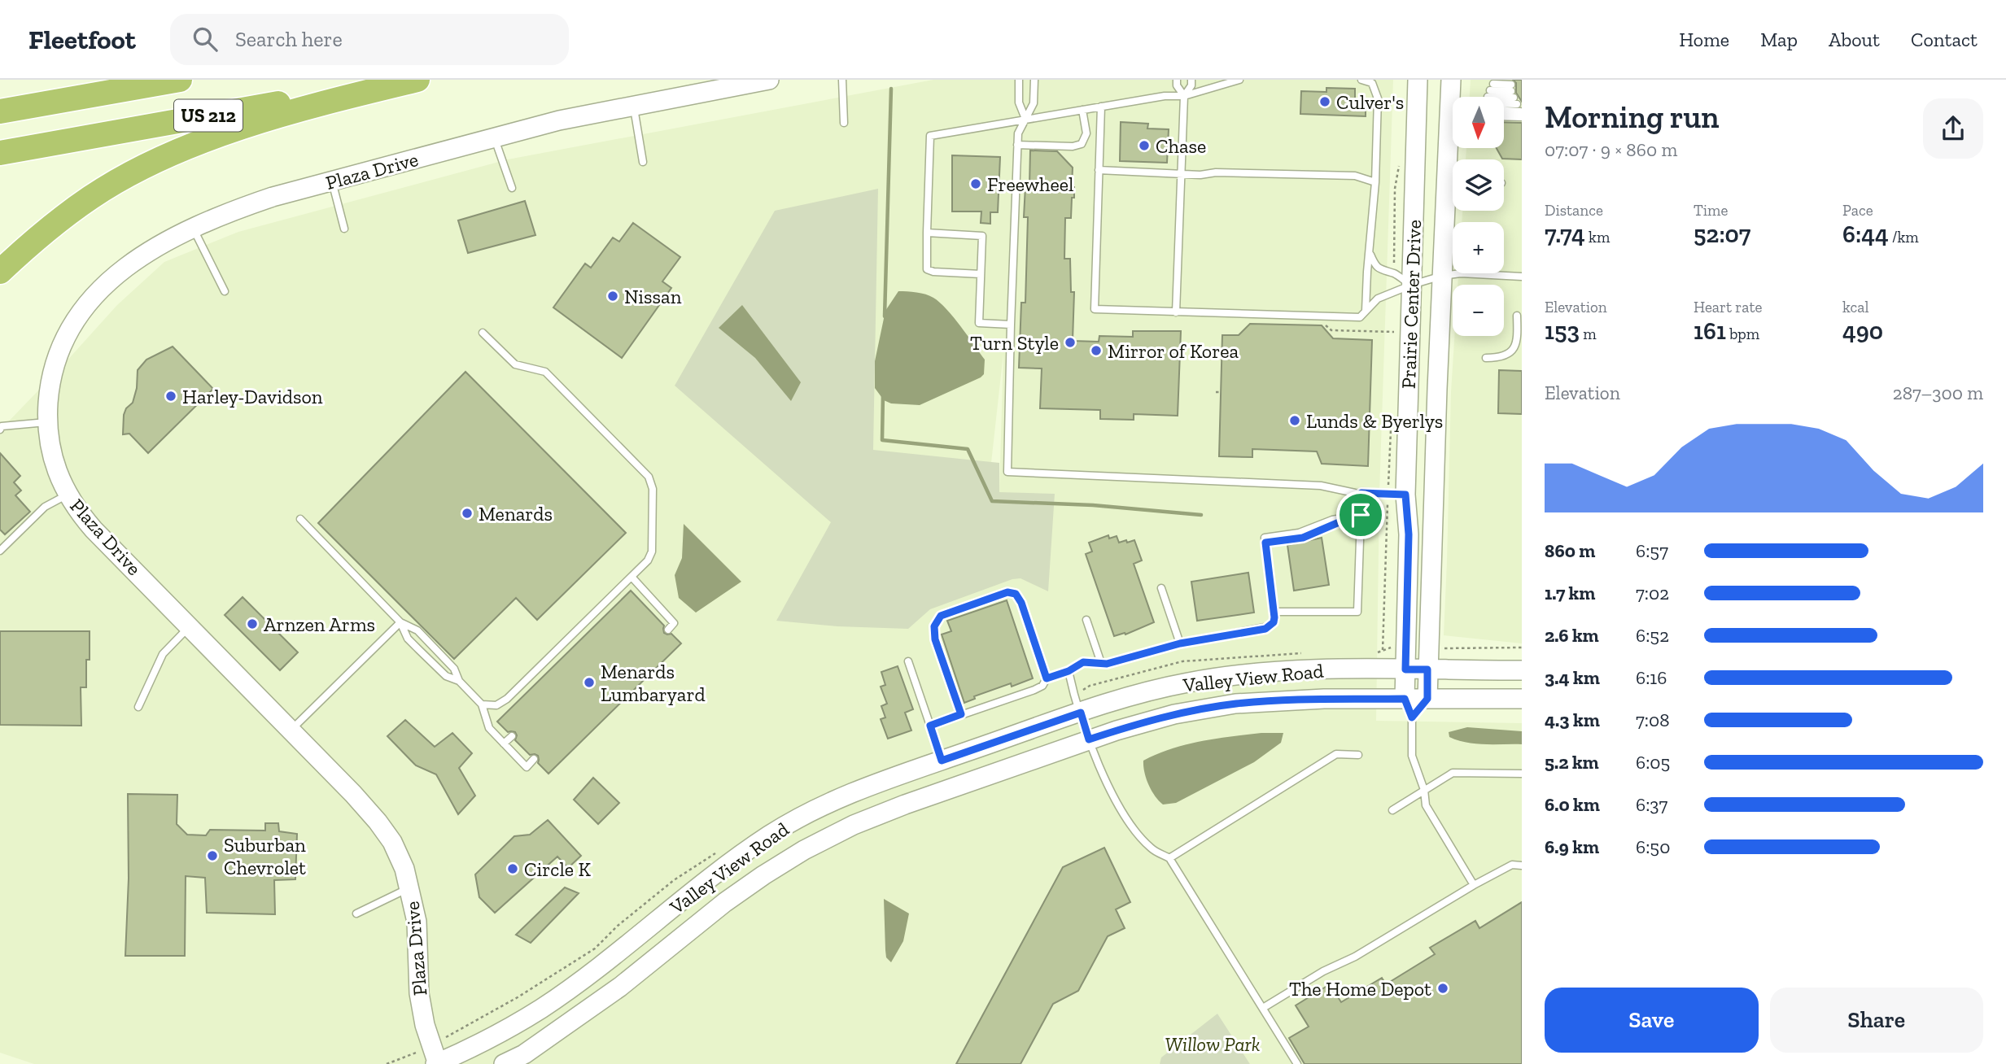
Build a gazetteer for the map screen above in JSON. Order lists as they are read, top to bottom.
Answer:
{
  "streets": {
    "highway": ["US 212"],
    "main road": ["Plaza Drive", "Prairie Center Drive", "Valley View Road"]
  },
  "crossings": [
    ["Plaza Drive", "Valley View Road"],
    ["Prairie Center Drive", "Valley View Road"]
  ],
  "parks": ["Willow Park"],
  "places": [
    "Culver's",
    "Chase",
    "Freewheel",
    "Nissan",
    "Turn Style",
    "Mirror of Korea",
    "Harley-Davidson",
    "Lunds & Byerlys",
    "Menards",
    "Arnzen Arms",
    "Menards Lumbaryard",
    "Suburban Chevrolet",
    "Circle K",
    "The Home Depot"
  ],
  "north": "bottom",
  "page": {
    "header": "Fleetfoot",
    "search": "Search here",
    "nav": [
      "Home",
      "Map",
      "About",
      "Contact"
    ],
    "heading": ["Morning run", "07:07 · 9 × 860 m"],
    "map_buttons": ["+", "−"],
    "stats": [
      ["Distance", "7.74 km"],
      ["Time", "52:07"],
      ["Pace", "6:44 /km"],
      ["Elevation", "153 m"],
      ["Heart rate", "161 bpm"],
      ["kcal", "490"]
    ],
    "chart": ["Elevation", "287–300 m"],
    "list": [
      {
        "name": "860 m",
        "note": "6:57"
      },
      {
        "name": "1.7 km",
        "note": "7:02"
      },
      {
        "name": "2.6 km",
        "note": "6:52"
      },
      {
        "name": "3.4 km",
        "note": "6:16"
      },
      {
        "name": "4.3 km",
        "note": "7:08"
      },
      {
        "name": "5.2 km",
        "note": "6:05"
      },
      {
        "name": "6.0 km",
        "note": "6:37"
      },
      {
        "name": "6.9 km",
        "note": "6:50"
      }
    ],
    "buttons": ["Save", "Share"]
  }
}
